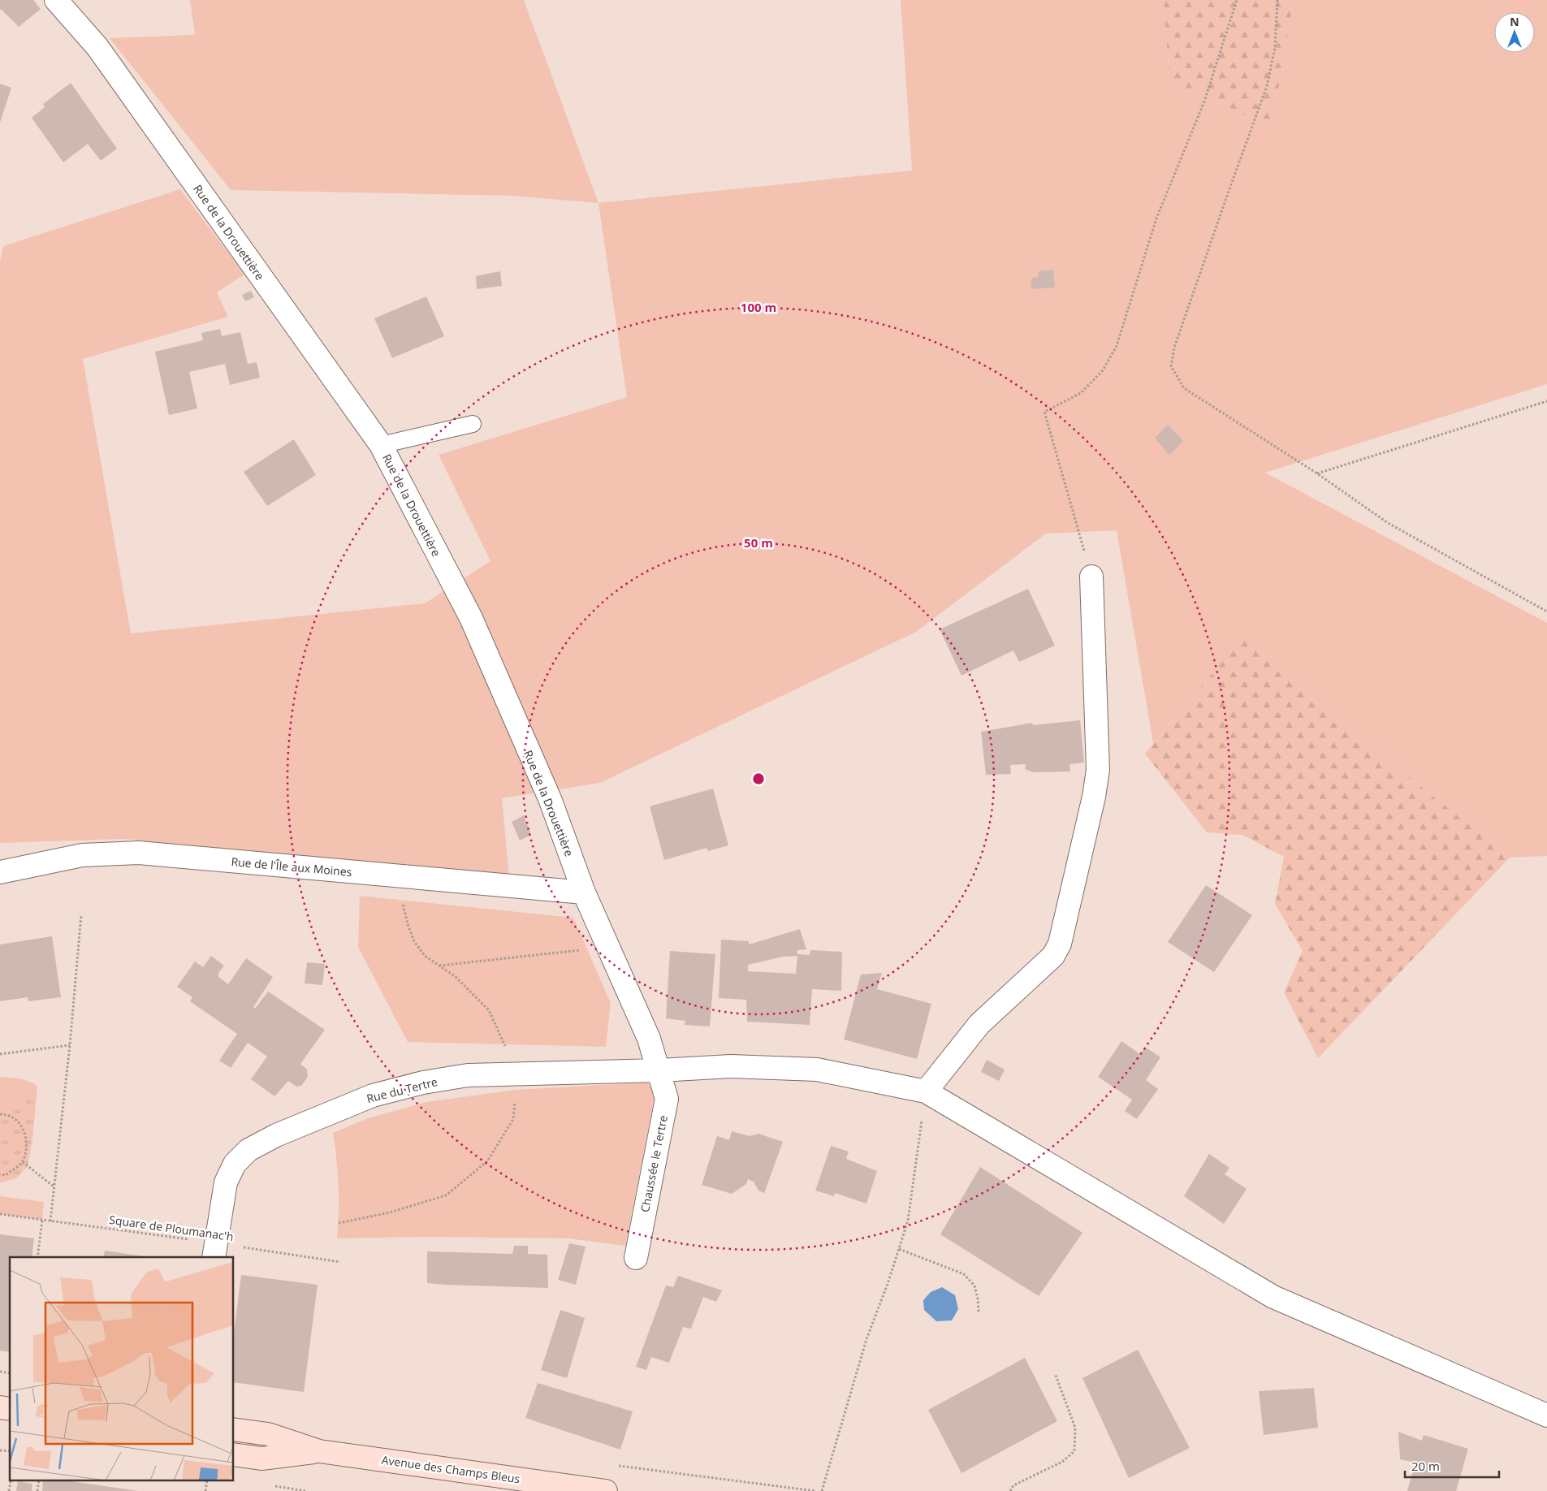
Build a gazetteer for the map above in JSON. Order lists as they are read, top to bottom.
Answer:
{
  "streets": {
    "main road": ["Avenue des Champs Bleus"],
    "street": [
      "Rue de la Drouettière",
      "Rue de l'Île aux Moines",
      "Rue du Tertre",
      "Chaussée le Tertre"
    ],
    "path": ["Square de Ploumanac'h"]
  },
  "crossings": [
    ["Rue de la Drouettière", "Rue de l'Île aux Moines"],
    ["Rue de la Drouettière", "Rue du Tertre"],
    ["Rue de la Drouettière", "Chaussée le Tertre"],
    ["Rue du Tertre", "Chaussée le Tertre"],
    ["Rue du Tertre", "Square de Ploumanac'h"]
  ],
  "scale_bar": "20 m",
  "north": "top",
  "rings": ["100 m", "50 m"]
}
